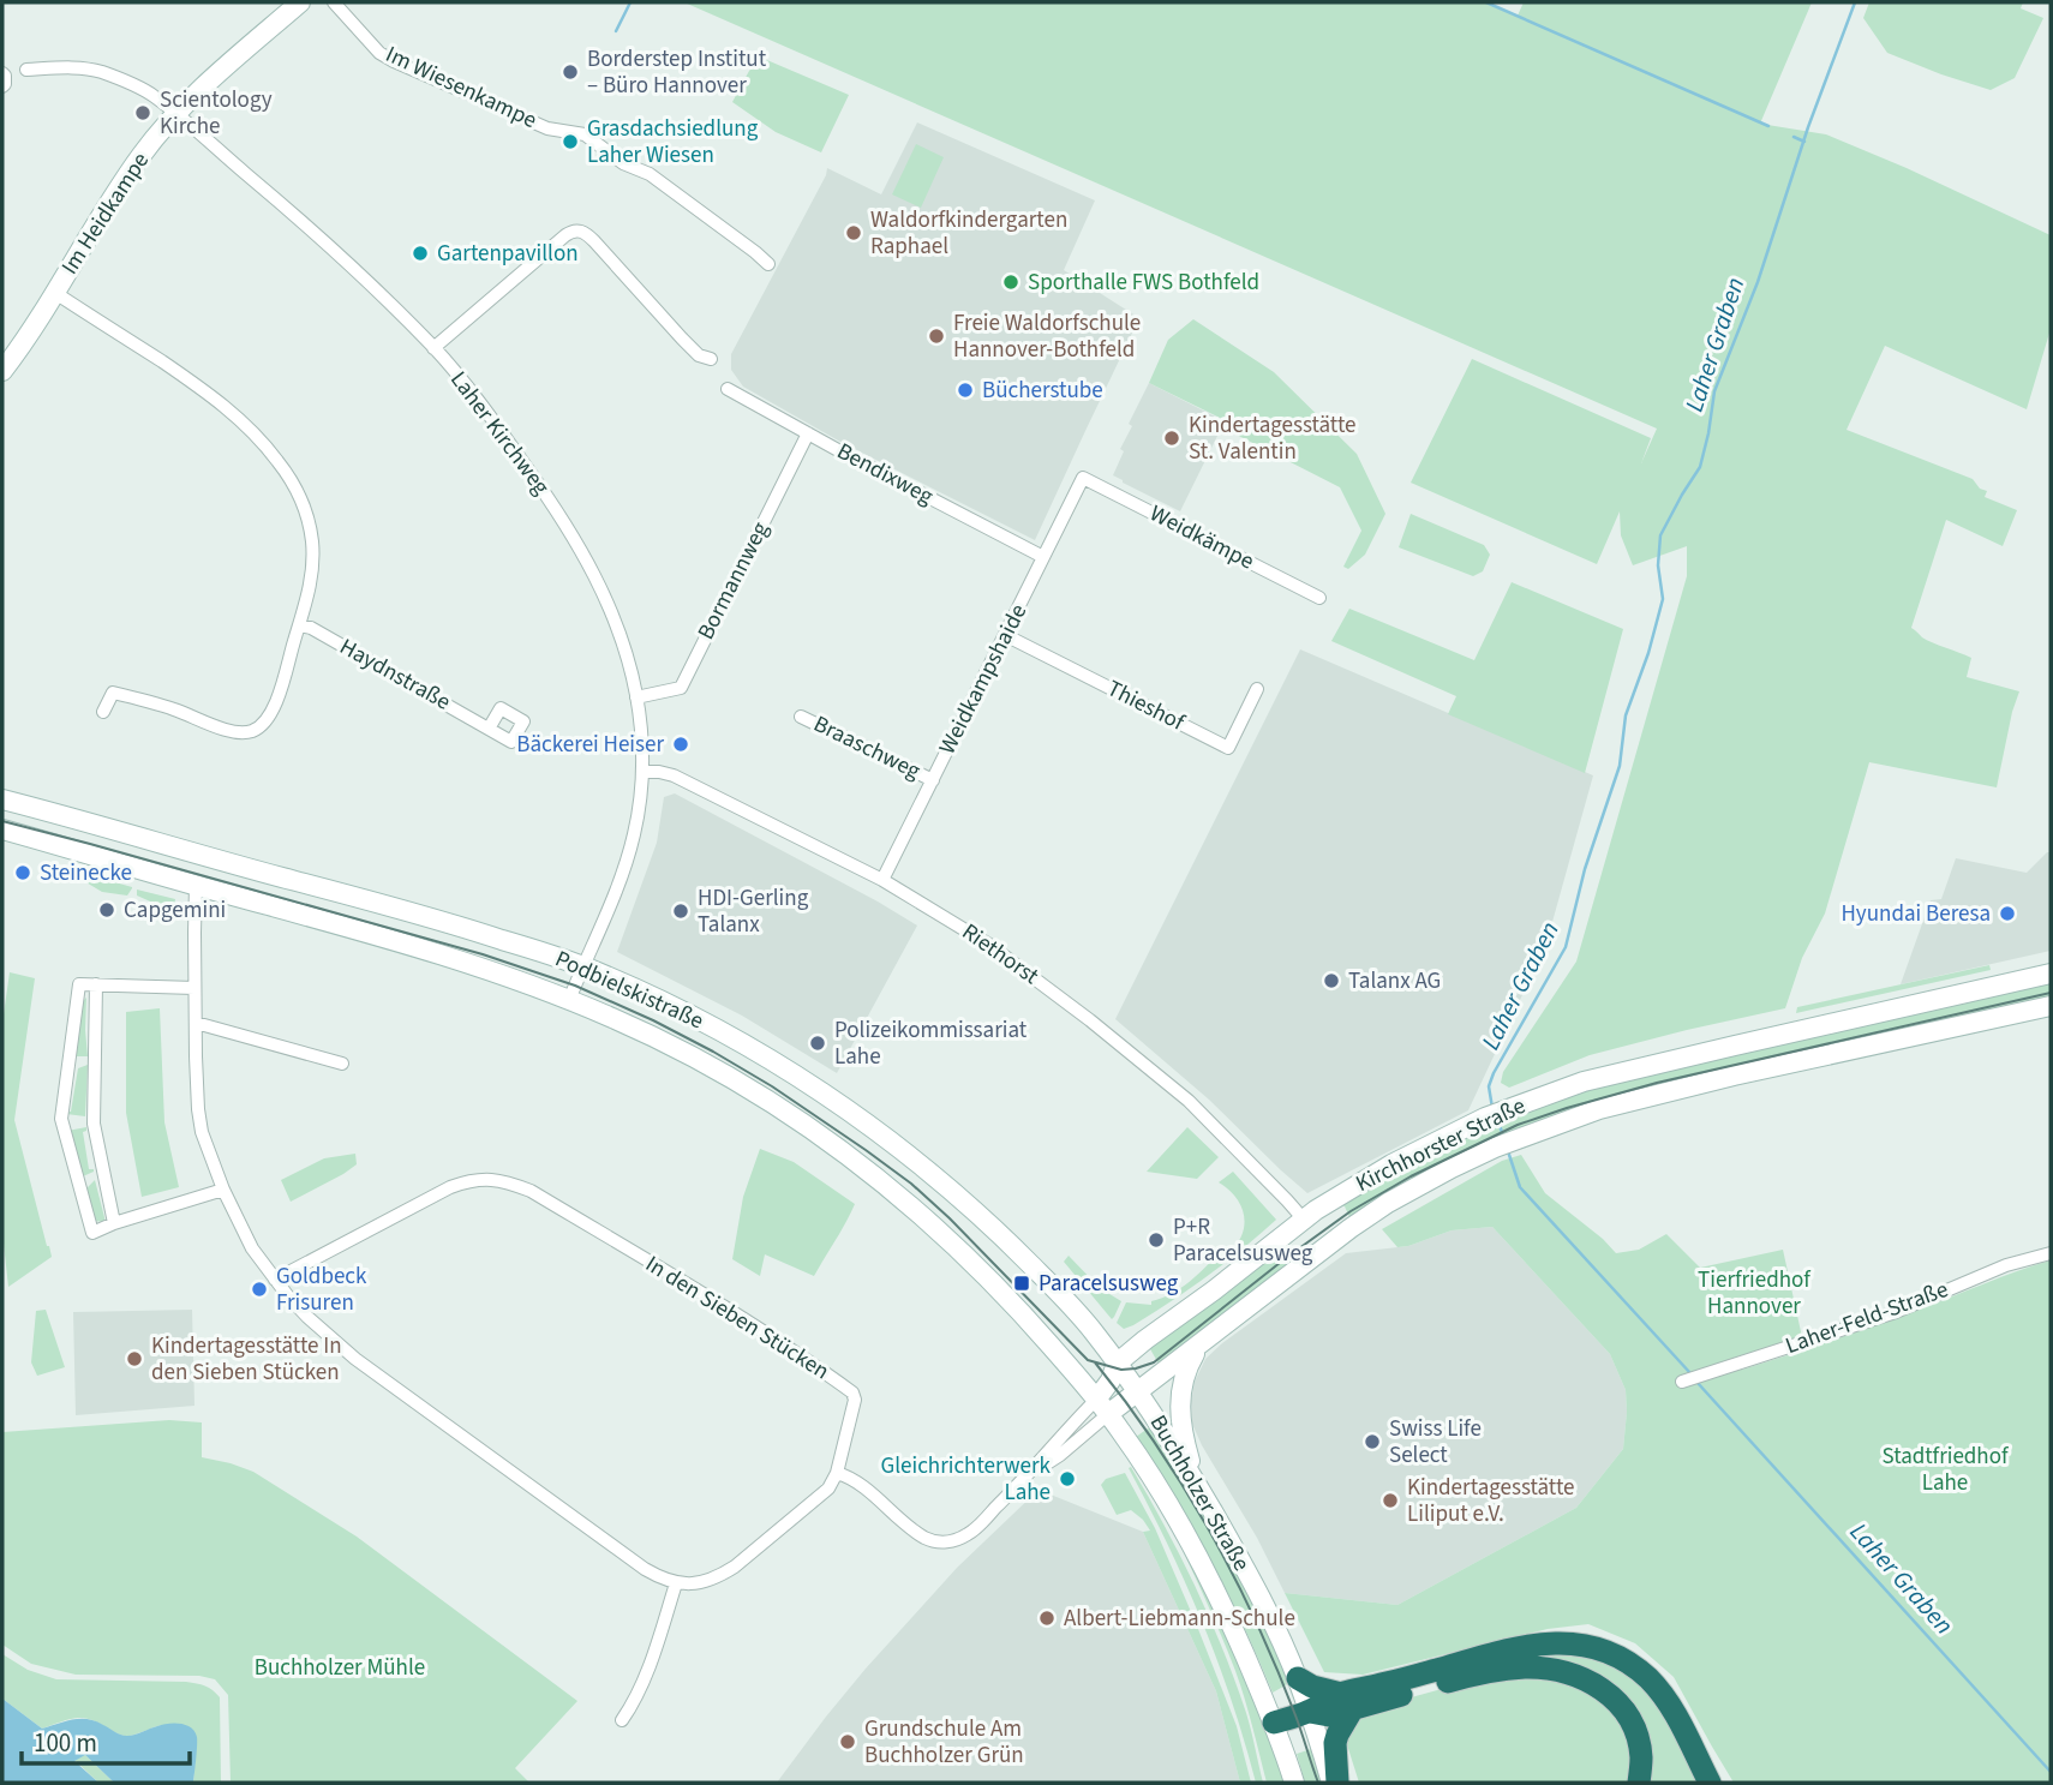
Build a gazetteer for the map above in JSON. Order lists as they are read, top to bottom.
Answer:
{
  "streets": {
    "main road": [
      "Im Heidkampe",
      "Podbielskistraße",
      "Kirchhorster Straße",
      "Buchholzer Straße"
    ],
    "street": [
      "Im Wiesenkampe",
      "Laher Kirchweg",
      "Bendixweg",
      "Weidkämpe",
      "Bormannweg",
      "Haydnstraße",
      "Weidkampshaide",
      "Thieshof",
      "Braaschweg",
      "Riethorst",
      "In den Sieben Stücken",
      "Laher-Feld-Straße"
    ]
  },
  "crossings": [
    ["Im Heidkampe", "Laher Kirchweg"],
    ["Laher Kirchweg", "Bormannweg"],
    ["Laher Kirchweg", "Riethorst"],
    ["Laher Kirchweg", "Podbielskistraße"],
    ["Bendixweg", "Bormannweg"],
    ["Bendixweg", "Weidkampshaide"],
    ["Weidkämpe", "Weidkampshaide"],
    ["Weidkampshaide", "Thieshof"],
    ["Weidkampshaide", "Braaschweg"],
    ["Weidkampshaide", "Riethorst"],
    ["Riethorst", "Kirchhorster Straße"],
    ["Podbielskistraße", "Kirchhorster Straße"],
    ["Podbielskistraße", "Buchholzer Straße"],
    ["Kirchhorster Straße", "Buchholzer Straße"]
  ],
  "water": ["Laher Graben"],
  "parks": ["Tierfriedhof Hannover", "Stadtfriedhof Lahe", "Buchholzer Mühle"],
  "places": {
    "other": [
      "Borderstep Institut – Büro Hannover",
      "Scientology Kirche",
      "Grasdachsiedlung Laher Wiesen",
      "Waldorfkindergarten Raphael",
      "Gartenpavillon",
      "Sporthalle FWS Bothfeld",
      "Freie Waldorfschule Hannover-Bothfeld",
      "Bücherstube",
      "Kindertagesstätte St. Valentin",
      "Bäckerei Heiser",
      "Steinecke",
      "Capgemini",
      "HDI-Gerling Talanx",
      "Hyundai Beresa",
      "Talanx AG",
      "Polizeikommissariat Lahe",
      "P+R Paracelsusweg",
      "Goldbeck Frisuren",
      "Kindertagesstätte In den Sieben Stücken",
      "Swiss Life Select",
      "Gleichrichterwerk Lahe",
      "Kindertagesstätte Liliput e.V.",
      "Albert-Liebmann-Schule",
      "Grundschule Am Buchholzer Grün"
    ],
    "transit": ["Paracelsusweg"]
  },
  "scale_bar": "100 m"
}
